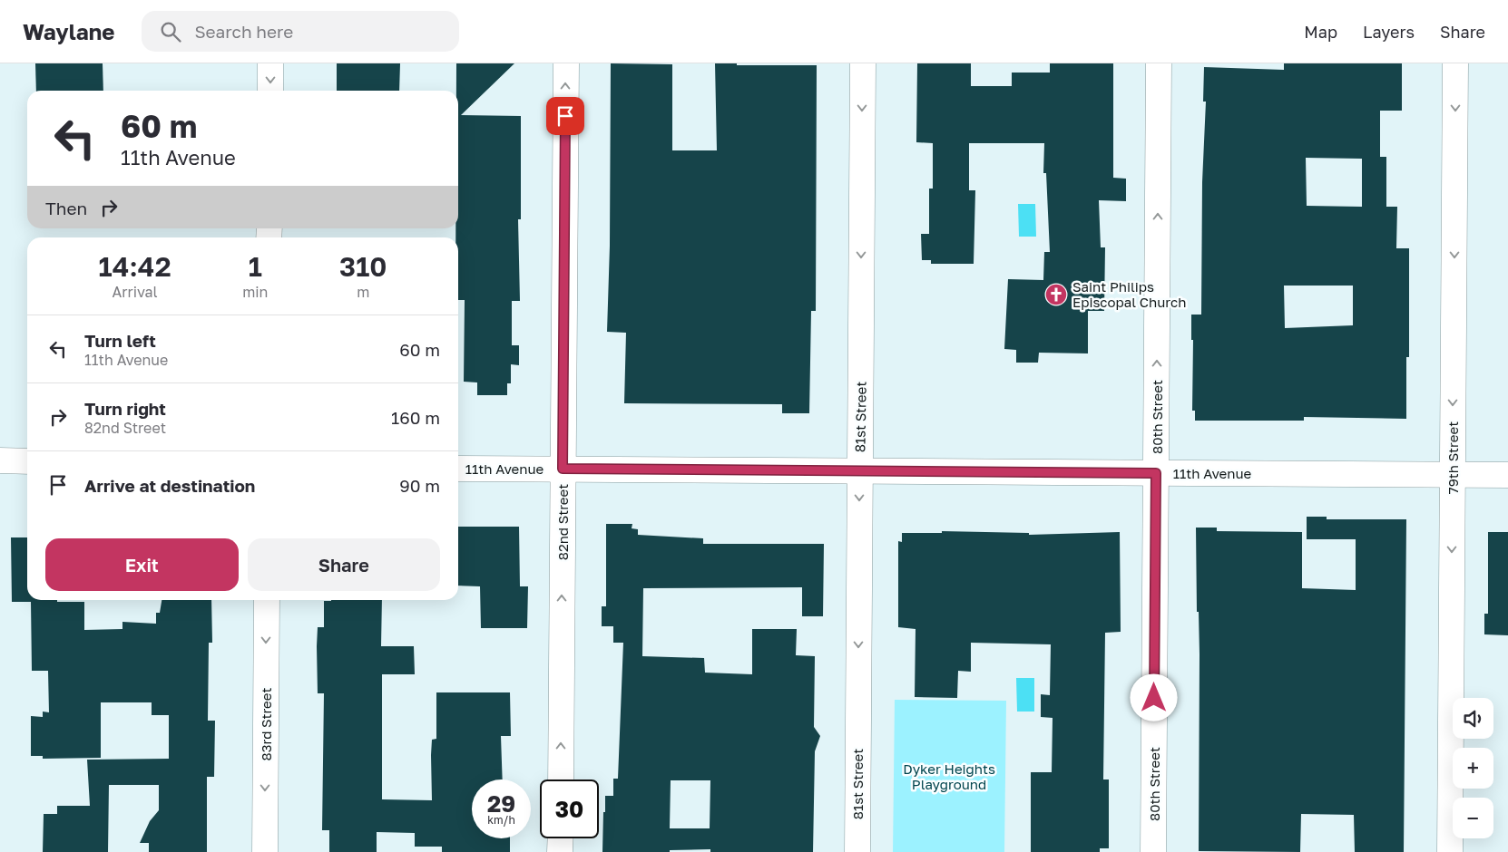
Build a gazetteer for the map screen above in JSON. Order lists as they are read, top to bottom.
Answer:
{
  "streets": {
    "street": [
      "81st Street",
      "80th Street",
      "79th Street",
      "11th Avenue",
      "82nd Street",
      "83rd Street"
    ]
  },
  "crossings": [
    ["81st Street", "11th Avenue"],
    ["80th Street", "11th Avenue"],
    ["79th Street", "11th Avenue"],
    ["11th Avenue", "82nd Street"]
  ],
  "one_way": [
    "81st Street",
    "80th Street",
    "79th Street",
    "82nd Street",
    "83rd Street"
  ],
  "parks": ["Dyker Heights Playground"],
  "places": {
    "church": ["Saint Philips Episcopal Church"]
  },
  "page": {
    "header": "Waylane",
    "search": "Search here",
    "nav": ["Map", "Layers", "Share"],
    "turn": ["60 m", "11th Avenue"],
    "then": "Then",
    "eta": [
      "14:42",
      "Arrival",
      "1",
      "min",
      "310",
      "m"
    ],
    "list": [
      {
        "name": "Turn left",
        "note": "11th Avenue",
        "value": "60 m"
      },
      {
        "name": "Turn right",
        "note": "82nd Street",
        "value": "160 m"
      },
      {
        "name": "Arrive at destination",
        "value": "90 m"
      }
    ],
    "buttons": ["Exit", "Share"],
    "map_buttons": ["+", "−"],
    "speed": "29 km/h",
    "limit": "30"
  }
}
